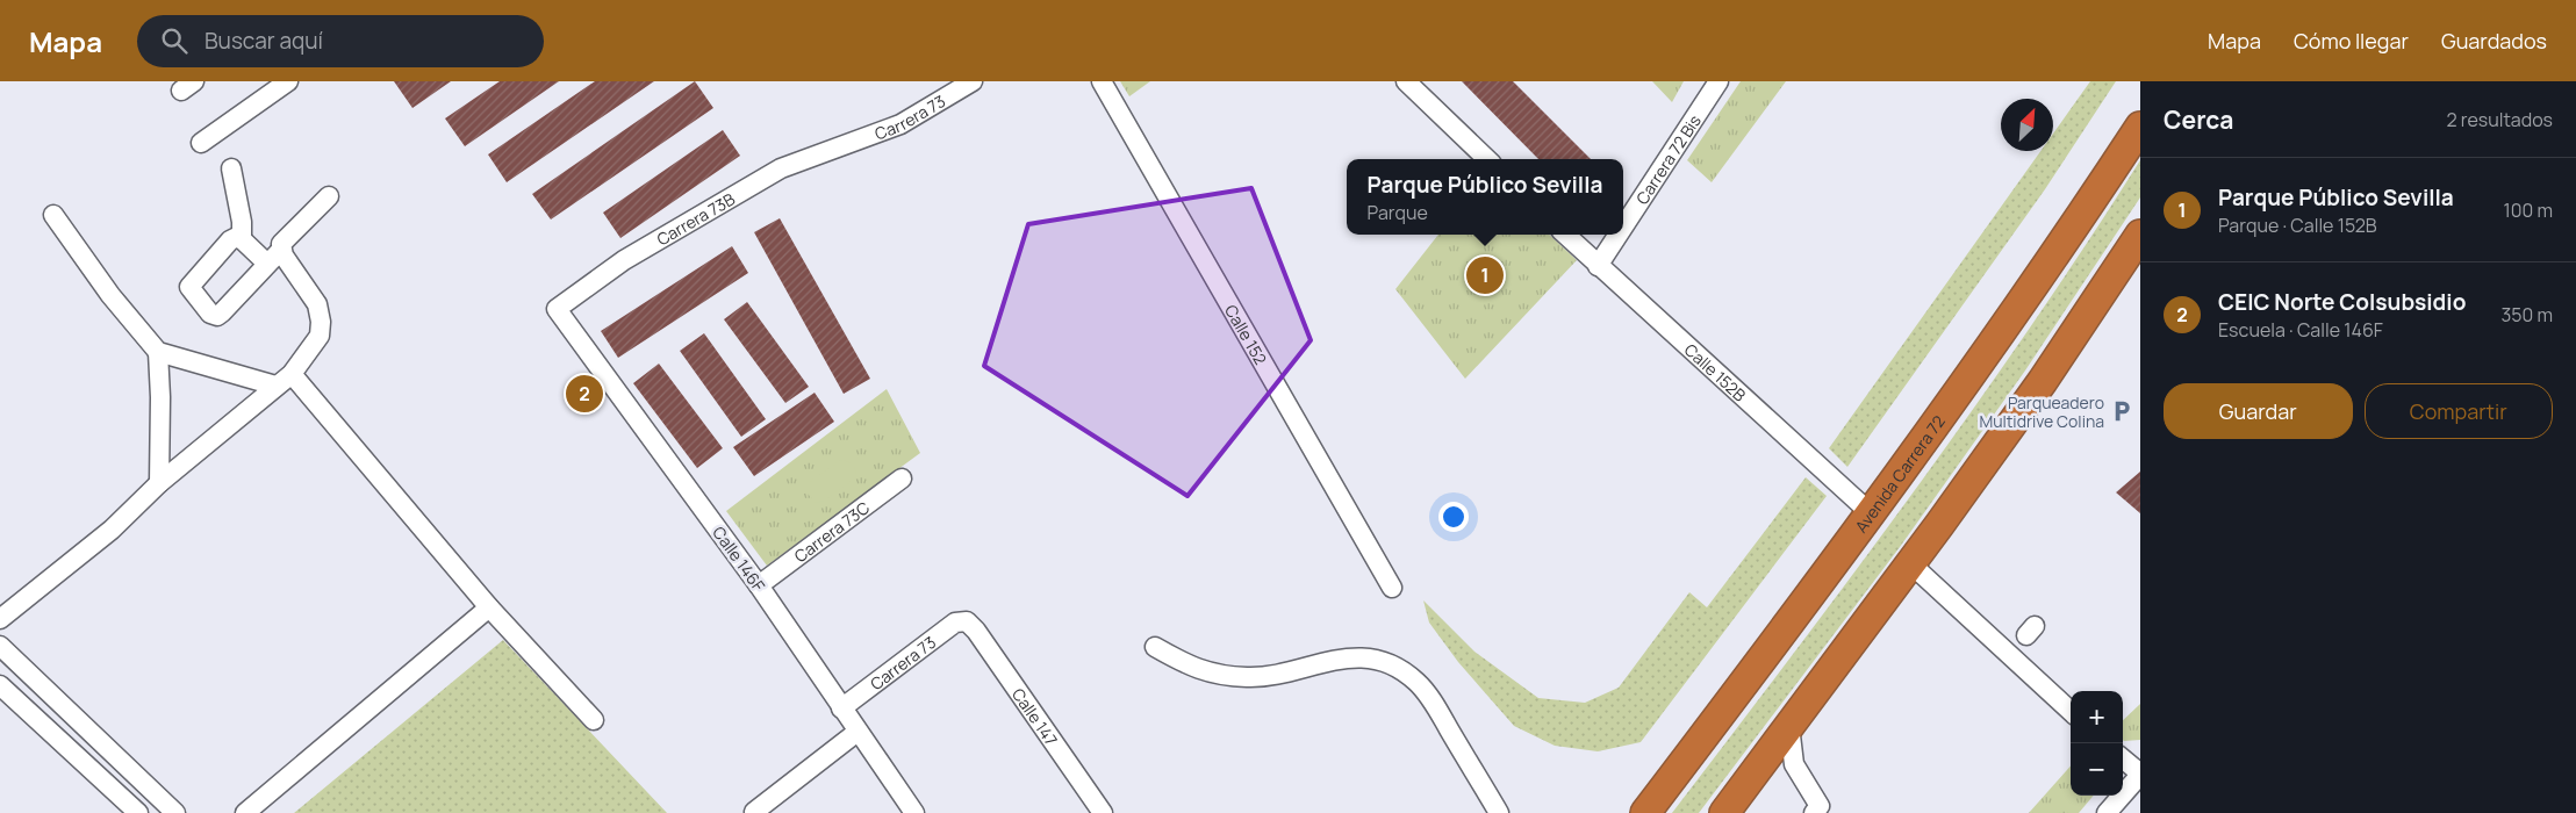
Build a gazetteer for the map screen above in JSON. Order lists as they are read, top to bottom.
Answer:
{
  "streets": {
    "highway": ["Avenida Carrera 72"],
    "street": [
      "Carrera 73",
      "Carrera 72 Bis",
      "Carrera 73B",
      "Calle 152",
      "Calle 152B",
      "Carrera 73C",
      "Calle 146F",
      "Calle 147"
    ]
  },
  "crossings": [
    ["Carrera 73", "Carrera 73B"],
    ["Carrera 73", "Calle 146F"],
    ["Carrera 73", "Calle 147"],
    ["Carrera 72 Bis", "Calle 152B"],
    ["Carrera 73B", "Calle 146F"],
    ["Calle 152B", "Avenida Carrera 72"],
    ["Carrera 73C", "Calle 146F"]
  ],
  "places": {
    "parking": ["Parqueadero Multidrive Colina"]
  },
  "north": "top right",
  "page": {
    "header": "Mapa",
    "search": "Buscar aquí",
    "nav": ["Mapa", "Cómo llegar", "Guardados"],
    "heading": ["Cerca", "2 resultados"],
    "list": [
      {
        "mark": "1",
        "name": "Parque Público Sevilla",
        "note": "Parque · Calle 152B",
        "value": "100 m"
      },
      {
        "mark": "2",
        "name": "CEIC Norte Colsubsidio",
        "note": "Escuela · Calle 146F",
        "value": "350 m"
      }
    ],
    "popup": ["Parque Público Sevilla", "Parque"],
    "pins": ["1", "2"],
    "buttons": ["Guardar", "Compartir"],
    "map_buttons": ["+", "−"]
  }
}
